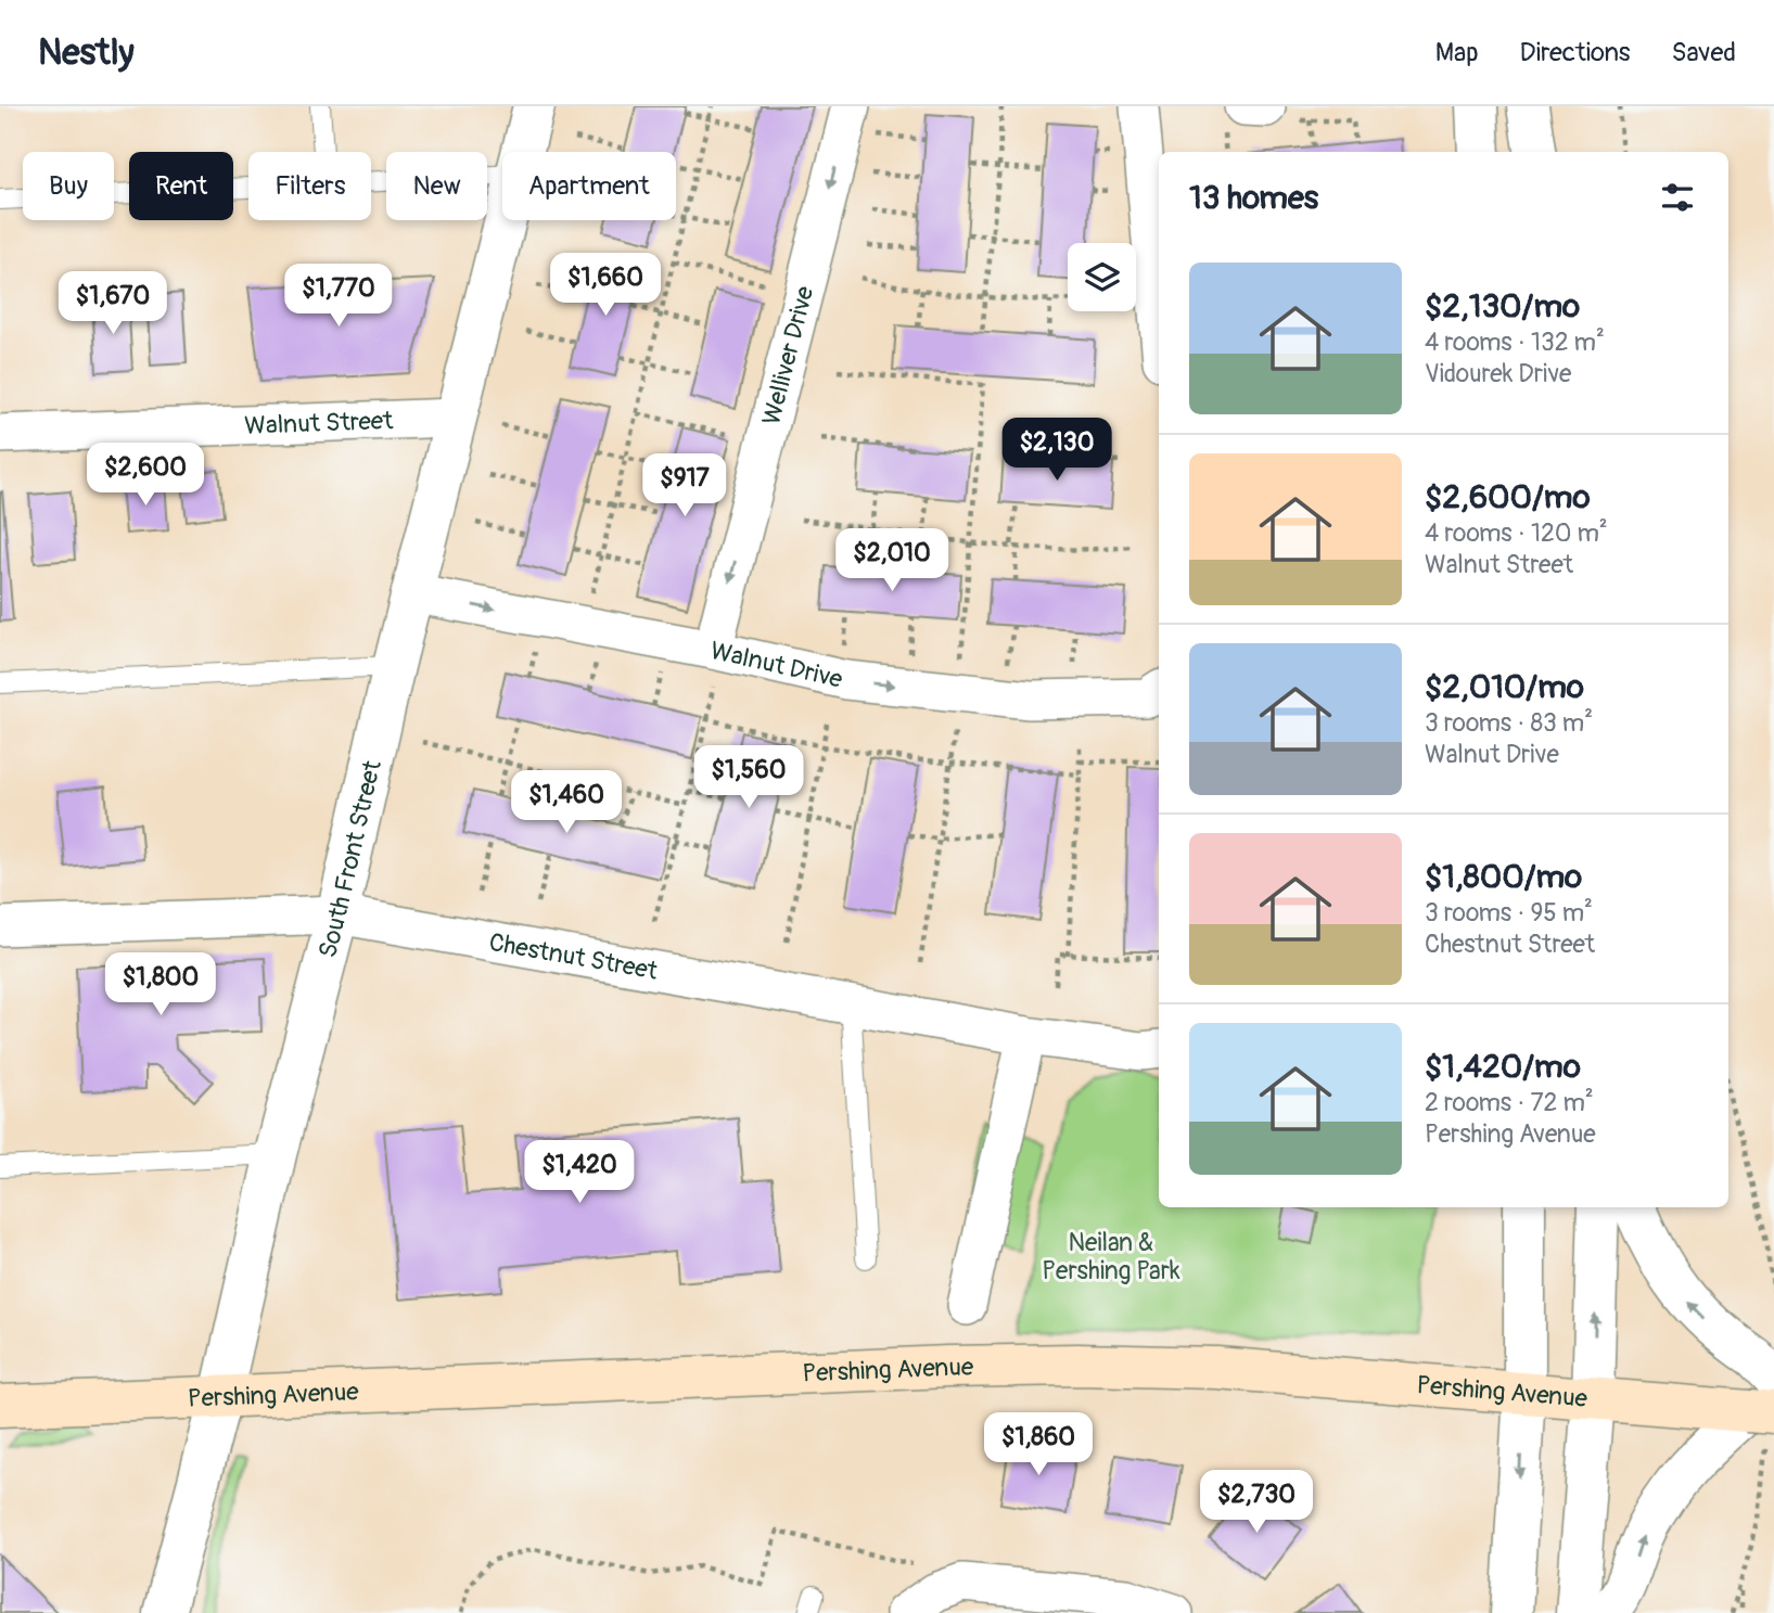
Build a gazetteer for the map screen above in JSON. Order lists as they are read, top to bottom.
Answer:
{
  "streets": {
    "main road": ["Pershing Avenue"],
    "street": [
      "Welliver Drive",
      "Walnut Street",
      "Walnut Drive",
      "South Front Street",
      "Chestnut Street"
    ]
  },
  "crossings": [
    ["Welliver Drive", "Walnut Drive"],
    ["Walnut Street", "South Front Street"],
    ["Walnut Drive", "South Front Street"],
    ["South Front Street", "Chestnut Street"],
    ["South Front Street", "Pershing Avenue"]
  ],
  "one_way": ["Welliver Drive", "Walnut Drive"],
  "parks": ["Neilan & Pershing Park"],
  "page": {
    "header": "Nestly",
    "nav": ["Map", "Directions", "Saved"],
    "chip": [
      "Buy",
      "Rent",
      "Filters",
      "New",
      "Apartment"
    ],
    "heading": "13 homes",
    "list": [
      {
        "name": "$2,130/mo",
        "note": "4 rooms · 132 m² · Vidourek Drive"
      },
      {
        "name": "$2,600/mo",
        "note": "4 rooms · 120 m² · Walnut Street"
      },
      {
        "name": "$2,010/mo",
        "note": "3 rooms · 83 m² · Walnut Drive"
      },
      {
        "name": "$1,800/mo",
        "note": "3 rooms · 95 m² · Chestnut Street"
      },
      {
        "name": "$1,420/mo",
        "note": "2 rooms · 72 m² · Pershing Avenue"
      }
    ],
    "price": [
      "$1,660",
      "$1,770",
      "$1,670",
      "$2,130",
      "$2,600",
      "$917",
      "$2,010",
      "$1,560",
      "$1,460",
      "$1,800",
      "$1,420",
      "$1,860",
      "$2,730"
    ]
  }
}
